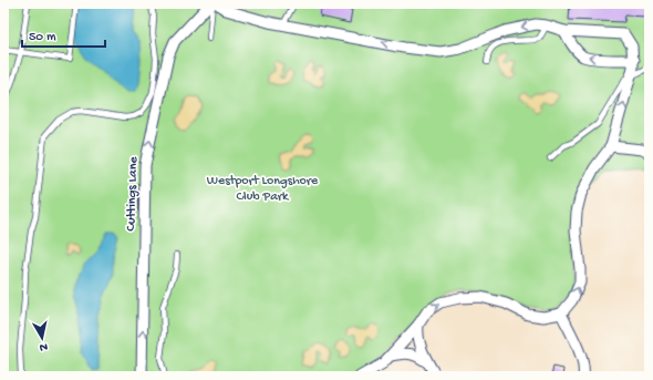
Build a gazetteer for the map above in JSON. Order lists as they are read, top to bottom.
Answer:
{
  "streets": {
    "street": ["Cuttings Lane"]
  },
  "one_way": ["Cuttings Lane"],
  "parks": ["Westport Longshore Club Park"],
  "scale_bar": "50 m",
  "north": "bottom"
}
